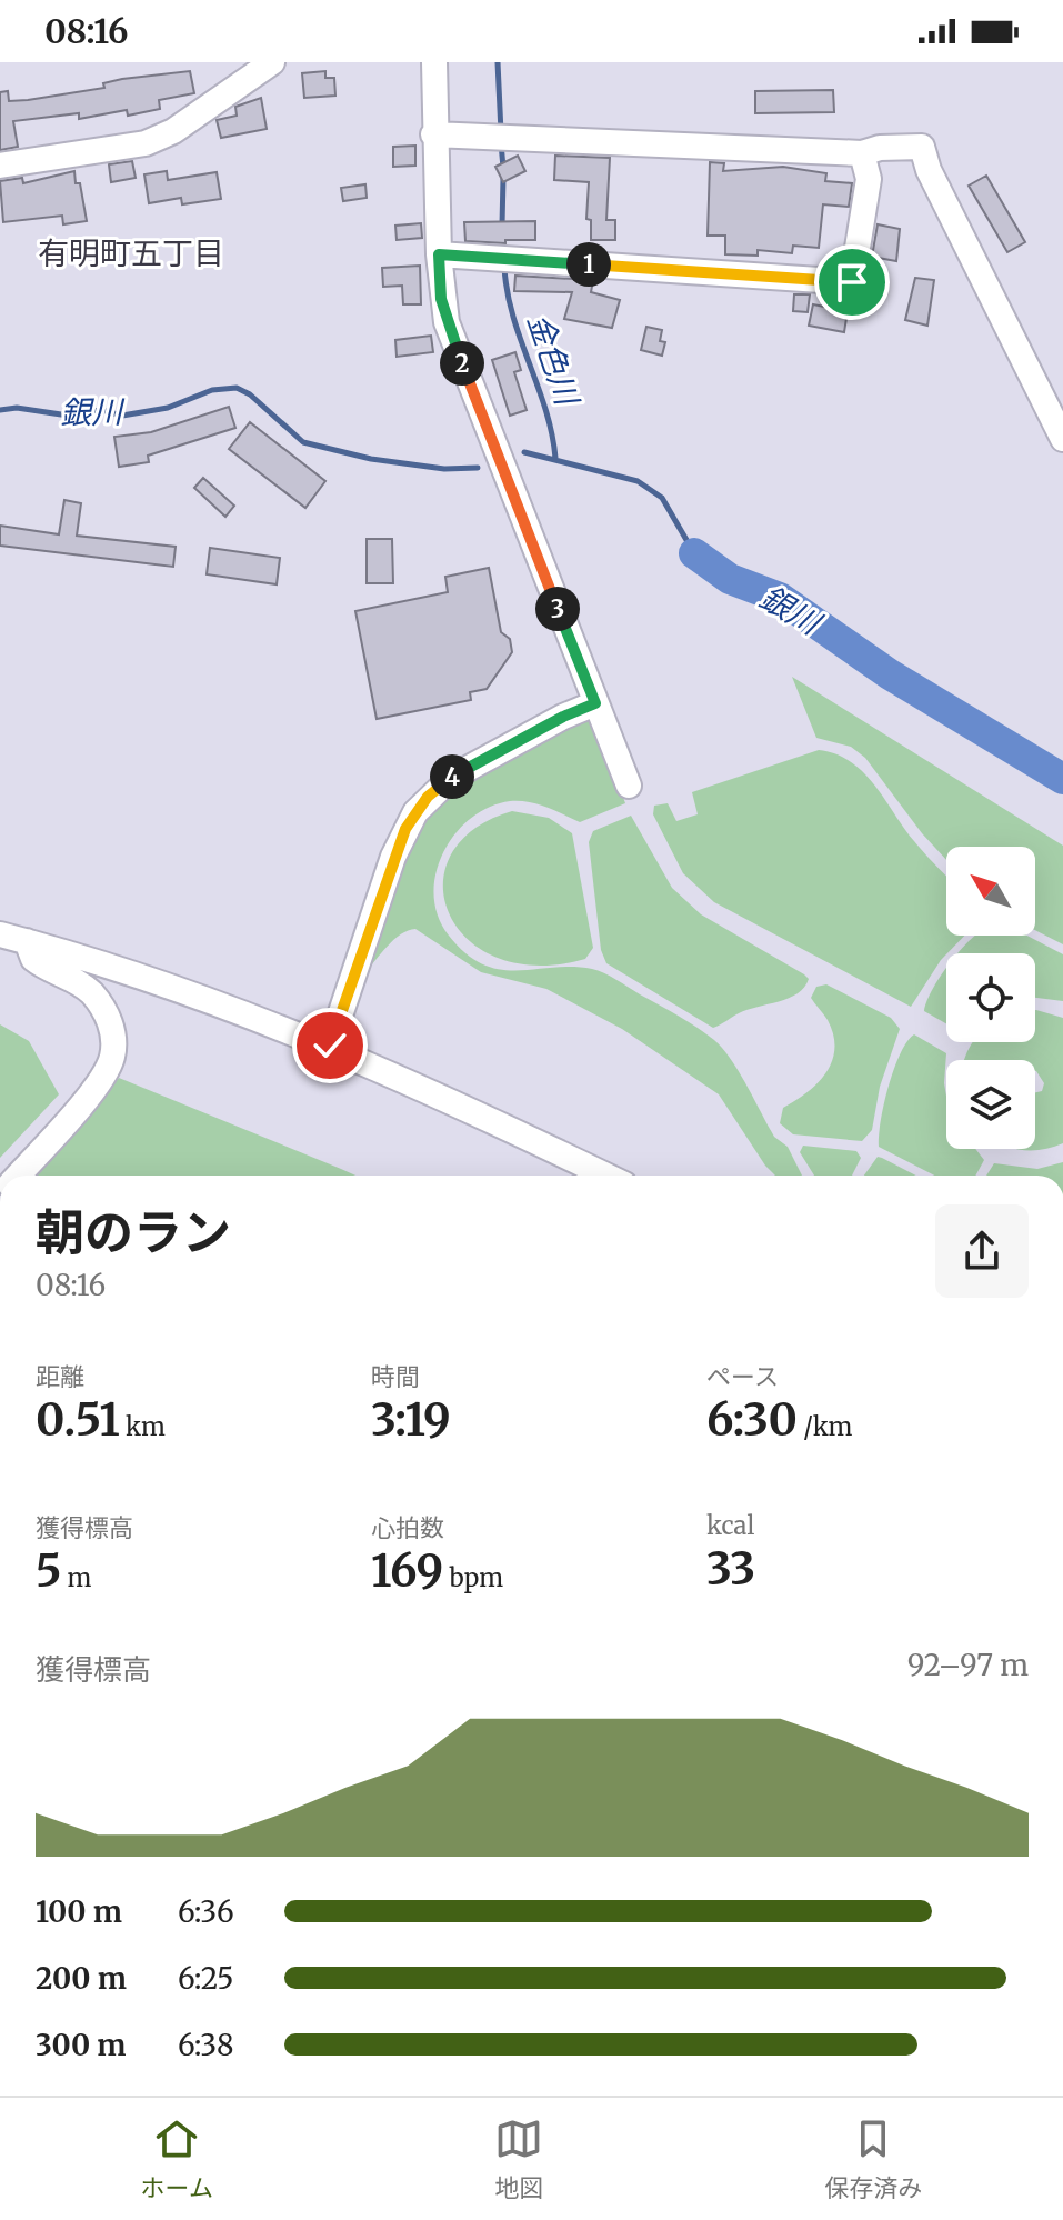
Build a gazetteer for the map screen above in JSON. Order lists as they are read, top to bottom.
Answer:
{
  "districts": ["有明町五丁目"],
  "water": ["金色川", "銀川"],
  "north": "top left",
  "page": {
    "status": "08:16",
    "pins": [
      "1",
      "2",
      "3",
      "4"
    ],
    "heading": ["朝のラン", "08:16"],
    "stats": [
      ["距離", "0.51 km"],
      ["時間", "3:19"],
      ["ペース", "6:30 /km"],
      ["獲得標高", "5 m"],
      ["心拍数", "169 bpm"],
      ["kcal", "33"]
    ],
    "chart": ["獲得標高", "92–97 m"],
    "list": [
      {
        "name": "100 m",
        "note": "6:36"
      },
      {
        "name": "200 m",
        "note": "6:25"
      },
      {
        "name": "300 m",
        "note": "6:38"
      }
    ],
    "tabs": ["ホーム", "地図", "保存済み"]
  }
}
